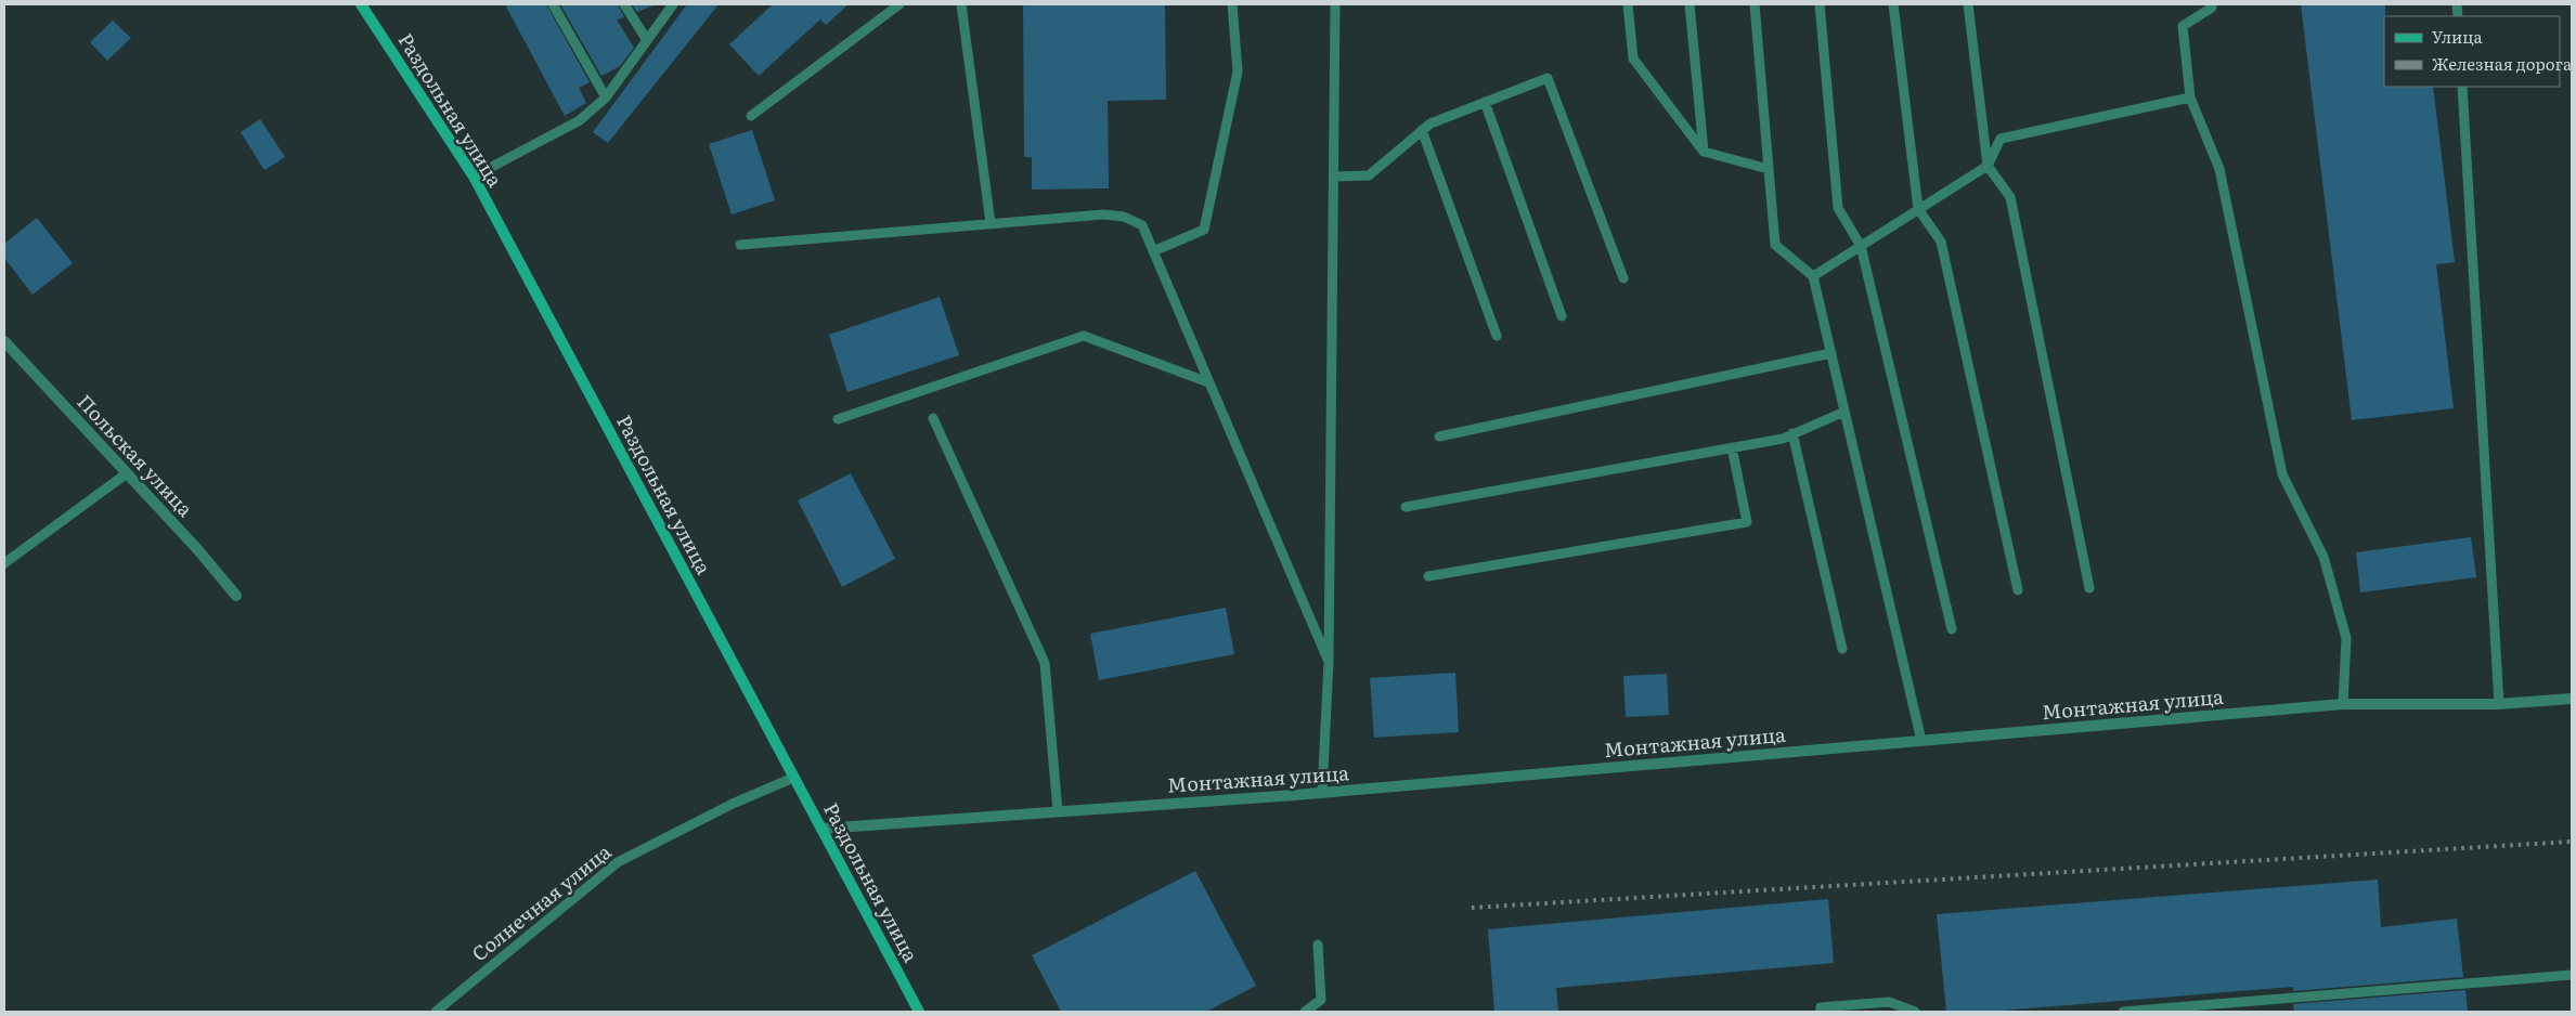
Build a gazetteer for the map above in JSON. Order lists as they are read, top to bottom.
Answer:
{
  "streets": {
    "main road": ["Раздольная улица"],
    "street": ["Польская улица", "Монтажная улица"],
    "lane": ["Солнечная улица"]
  },
  "crossings": [
    ["Раздольная улица", "Монтажная улица"],
    ["Раздольная улица", "Солнечная улица"]
  ],
  "legend": ["Улица", "Железная дорога"]
}
